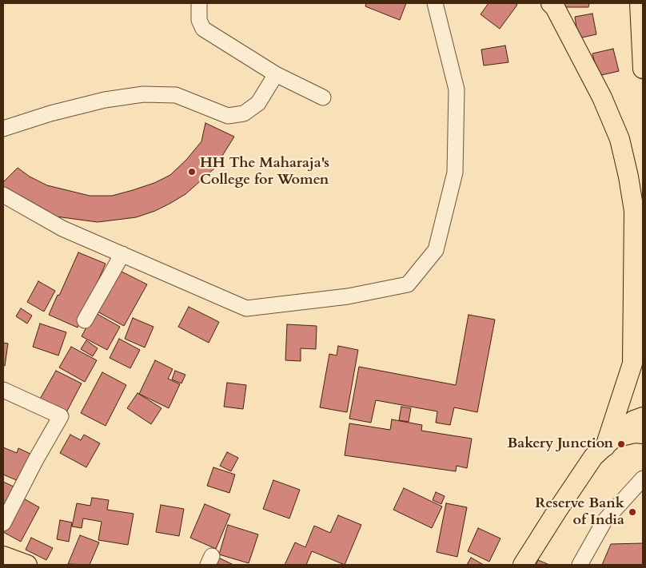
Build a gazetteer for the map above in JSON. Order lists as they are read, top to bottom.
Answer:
{
  "places": ["HH The Maharaja's College for Women", "Bakery Junction", "Reserve Bank of India"]
}
